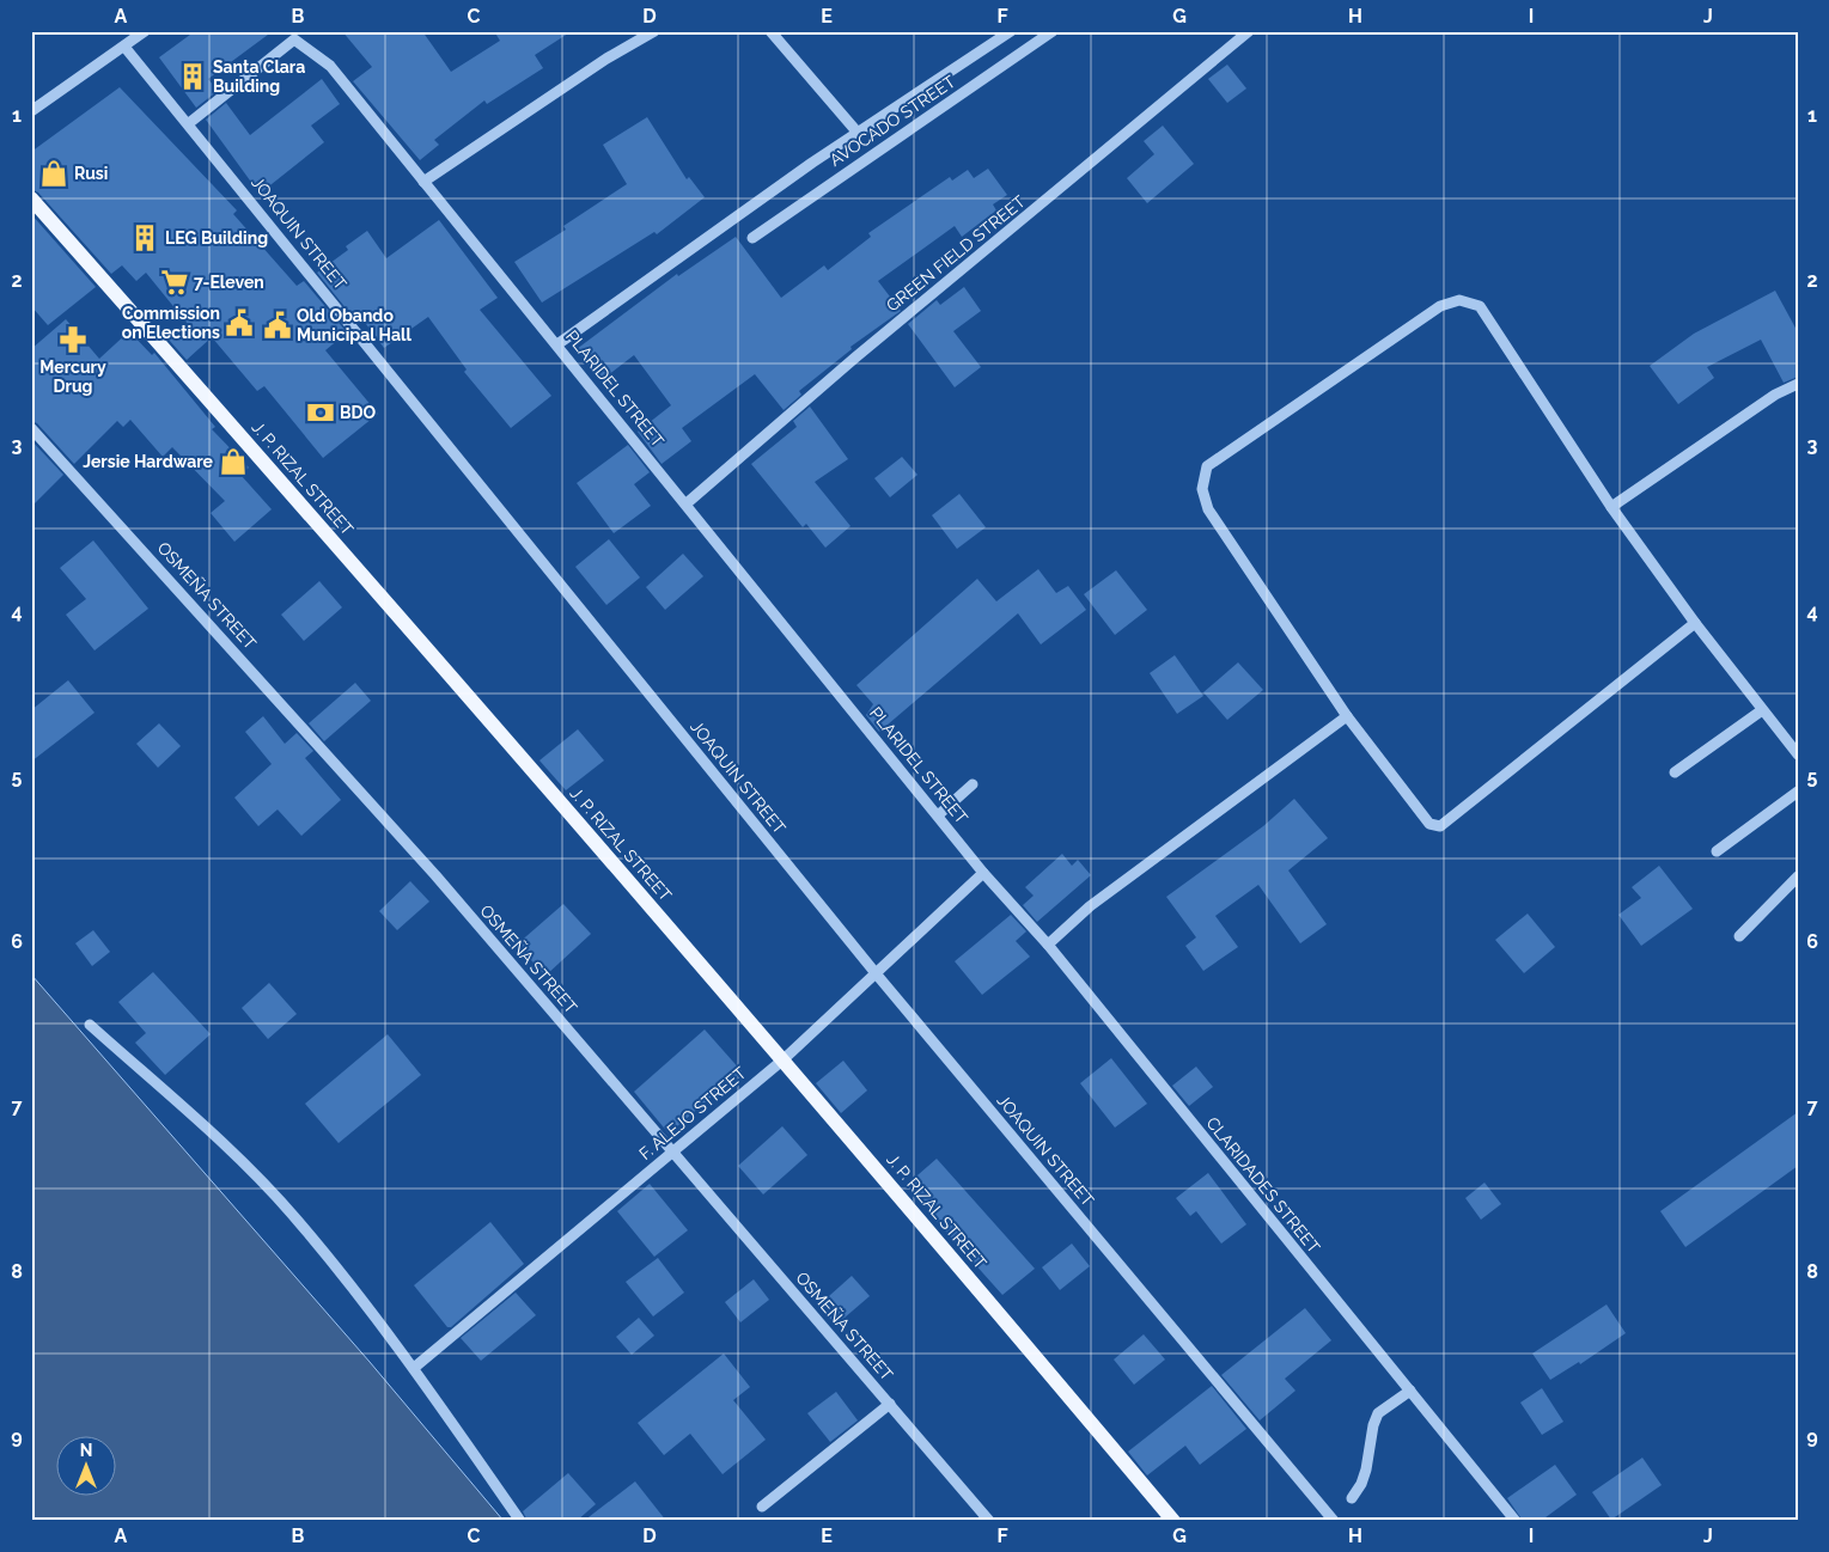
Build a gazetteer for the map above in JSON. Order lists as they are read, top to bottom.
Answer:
{
  "streets": {
    "main road": ["J. P. RIZAL STREET"],
    "street": [
      "AVOCADO STREET",
      "JOAQUIN STREET",
      "GREEN FIELD STREET",
      "PLARIDEL STREET",
      "OSMEÑA STREET",
      "F. ALEJO STREET",
      "CLARIDADES STREET"
    ]
  },
  "crossings": [
    ["JOAQUIN STREET", "PLARIDEL STREET"],
    ["JOAQUIN STREET", "F. ALEJO STREET"],
    ["GREEN FIELD STREET", "PLARIDEL STREET"],
    ["PLARIDEL STREET", "F. ALEJO STREET"],
    ["PLARIDEL STREET", "CLARIDADES STREET"],
    ["J. P. RIZAL STREET", "F. ALEJO STREET"],
    ["OSMEÑA STREET", "F. ALEJO STREET"],
    ["F. ALEJO STREET", "CLARIDADES STREET"]
  ],
  "places": {
    "building": ["Santa Clara Building", "LEG Building"],
    "shop": ["Rusi", "Jersie Hardware"],
    "supermarket": ["7-Eleven"],
    "public building": ["Commission on Elections", "Old Obando Municipal Hall"],
    "pharmacy": ["Mercury Drug"],
    "bank": ["BDO"]
  },
  "north": "top",
  "grid": {
    "columns": [
      "A",
      "B",
      "C",
      "D",
      "E",
      "F",
      "G",
      "H",
      "I",
      "J"
    ],
    "rows": [
      "1",
      "2",
      "3",
      "4",
      "5",
      "6",
      "7",
      "8",
      "9"
    ]
  }
}
